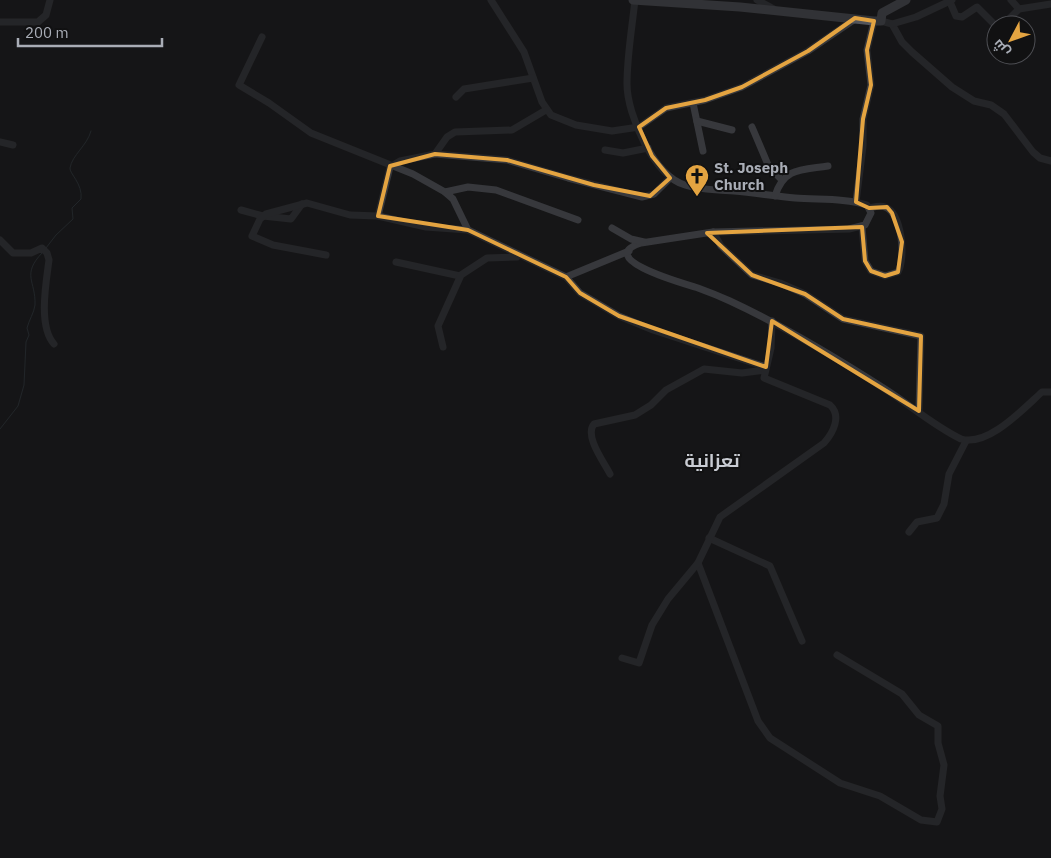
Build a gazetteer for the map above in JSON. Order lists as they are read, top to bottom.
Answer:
{
  "districts": ["تعزانية"],
  "places": {
    "church": ["St. Joseph Church"]
  },
  "scale_bar": "200 m",
  "north": "bottom left"
}
